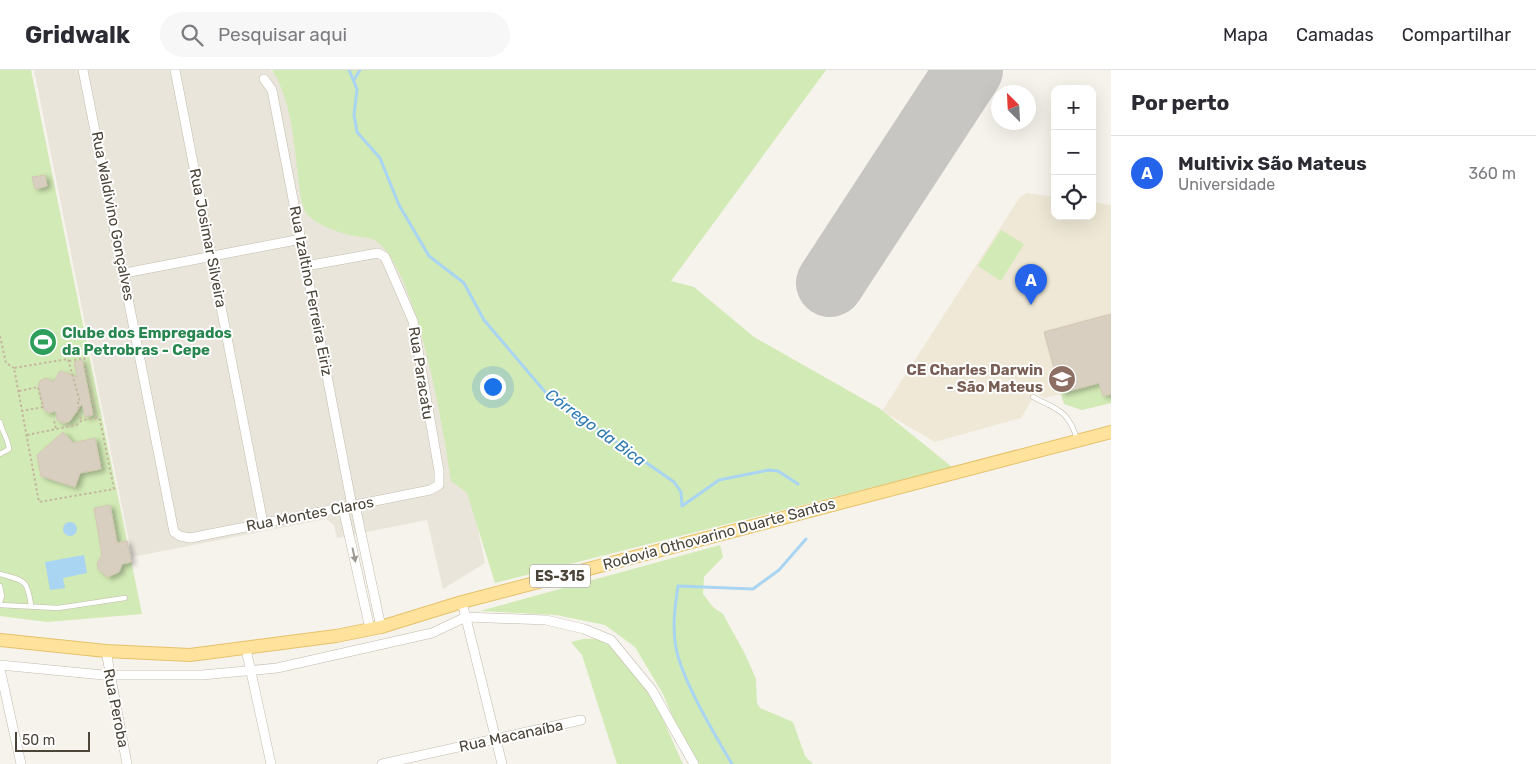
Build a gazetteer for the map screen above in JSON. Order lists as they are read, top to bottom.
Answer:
{
  "streets": {
    "main road": ["Rodovia Othovarino Duarte Santos", "ES-315"],
    "street": [
      "Rua Waldivino Gonçalves",
      "Rua Josimar Silveira",
      "Rua Izaltino Ferreira Eiriz",
      "Rua Paracatu",
      "Rua Montes Claros",
      "Rua Peroba",
      "Rua Macanaíba"
    ]
  },
  "crossings": [
    ["Rua Waldivino Gonçalves", "Rua Montes Claros"],
    ["Rua Josimar Silveira", "Rua Montes Claros"],
    ["Rua Izaltino Ferreira Eiriz", "Rua Paracatu"],
    ["Rua Izaltino Ferreira Eiriz", "Rua Montes Claros"],
    ["Rua Izaltino Ferreira Eiriz", "Rodovia Othovarino Duarte Santos"],
    ["Rua Paracatu", "Rua Montes Claros"],
    ["Rodovia Othovarino Duarte Santos", "Rua Peroba"]
  ],
  "water": ["Córrego da Bica"],
  "places": {
    "sports": ["Clube dos Empregados da Petrobras - Cepe"],
    "school or university": ["CE Charles Darwin - São Mateus"]
  },
  "scale_bar": "50 m",
  "north": "top left",
  "page": {
    "header": "Gridwalk",
    "search": "Pesquisar aqui",
    "nav": ["Mapa", "Camadas", "Compartilhar"],
    "heading": "Por perto",
    "map_buttons": ["+", "−"],
    "list": [
      {
        "mark": "A",
        "name": "Multivix São Mateus",
        "note": "Universidade",
        "value": "360 m"
      }
    ],
    "pins": "A",
    "scale": "50 m"
  }
}
